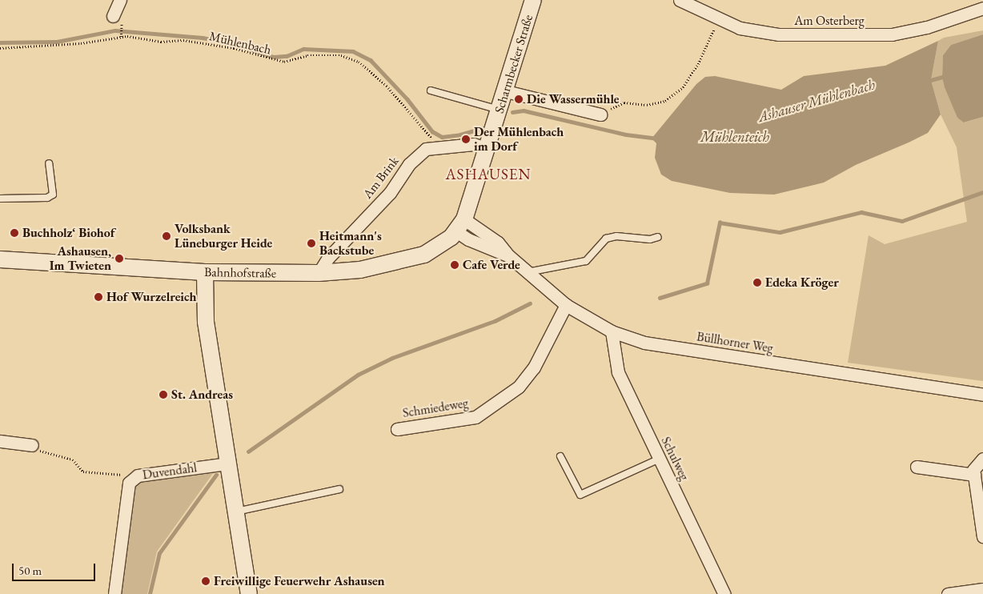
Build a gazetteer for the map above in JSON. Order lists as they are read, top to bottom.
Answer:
{
  "streets": {
    "street": [
      "Am Osterberg",
      "Scharmbecker Straße",
      "Am Brink",
      "Bahnhofstraße",
      "Büllhorner Weg",
      "Schmiedeweg",
      "Schulweg",
      "Duvendahl"
    ],
    "path": ["Mühlenbach"]
  },
  "crossings": [
    ["Mühlenbach", "Am Brink"],
    ["Scharmbecker Straße", "Am Brink"],
    ["Scharmbecker Straße", "Bahnhofstraße"],
    ["Scharmbecker Straße", "Büllhorner Weg"],
    ["Am Brink", "Bahnhofstraße"],
    ["Bahnhofstraße", "Büllhorner Weg"],
    ["Büllhorner Weg", "Schmiedeweg"],
    ["Büllhorner Weg", "Schulweg"]
  ],
  "districts": ["ASHAUSEN"],
  "water": ["Ashauser Mühlenbach", "Mühlenteich"],
  "places": [
    "Die Wassermühle",
    "Der Mühlenbach im Dorf",
    "Buchholz‘ Biohof",
    "Volksbank Lüneburger Heide",
    "Heitmann's Backstube",
    "Ashausen, Im Twieten",
    "Cafe Verde",
    "Edeka Kröger",
    "Hof Wurzelreich",
    "St. Andreas",
    "Freiwillige Feuerwehr Ashausen"
  ],
  "scale_bar": "50 m"
}
